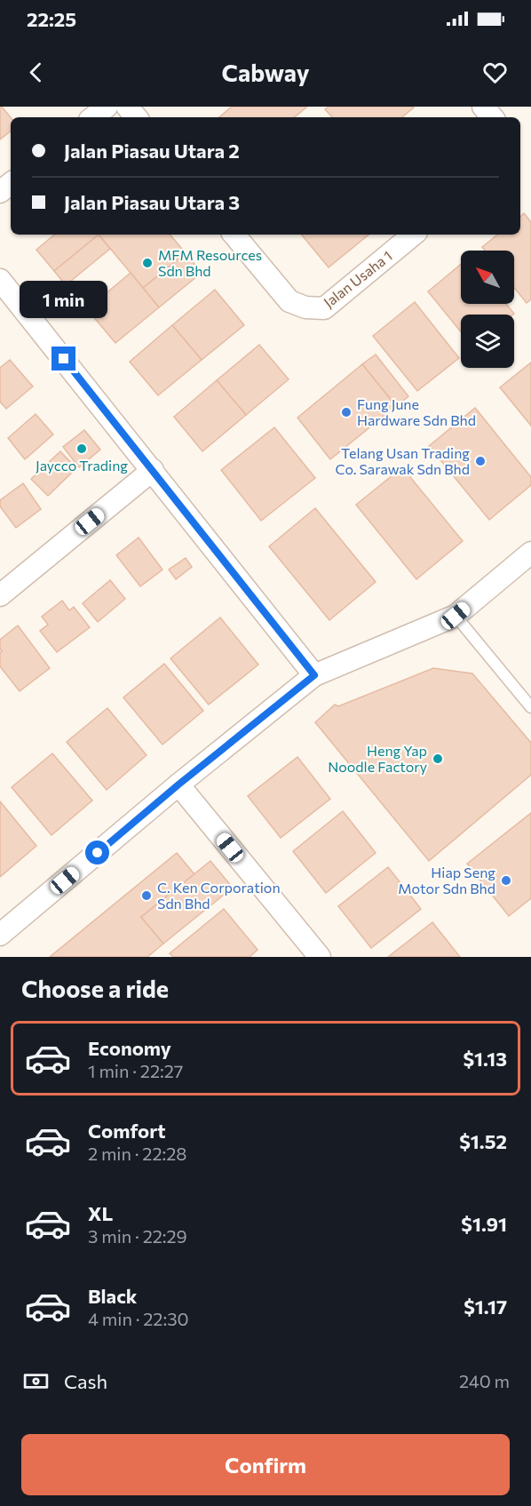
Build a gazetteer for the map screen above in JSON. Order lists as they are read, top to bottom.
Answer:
{
  "streets": {
    "street": ["Jalan Usaha 1"]
  },
  "places": [
    "MFM Resources Sdn Bhd",
    "Fung June Hardware Sdn Bhd",
    "Jaycco Trading",
    "Telang Usan Trading Co. Sarawak Sdn Bhd",
    "Heng Yap Noodle Factory",
    "Hiap Seng Motor Sdn Bhd",
    "C. Ken Corporation Sdn Bhd"
  ],
  "north": "top left",
  "page": {
    "status": "22:25",
    "header": "Cabway",
    "banner": ["Jalan Piasau Utara 2", "Jalan Piasau Utara 3"],
    "bubble": "1 min",
    "heading": "Choose a ride",
    "list": [
      {
        "name": "Economy",
        "note": "1 min · 22:27",
        "value": "$1.13"
      },
      {
        "name": "Comfort",
        "note": "2 min · 22:28",
        "value": "$1.52"
      },
      {
        "name": "XL",
        "note": "3 min · 22:29",
        "value": "$1.91"
      },
      {
        "name": "Black",
        "note": "4 min · 22:30",
        "value": "$1.17"
      }
    ],
    "pay": ["Cash", "240 m"],
    "buttons": "Confirm"
  }
}
